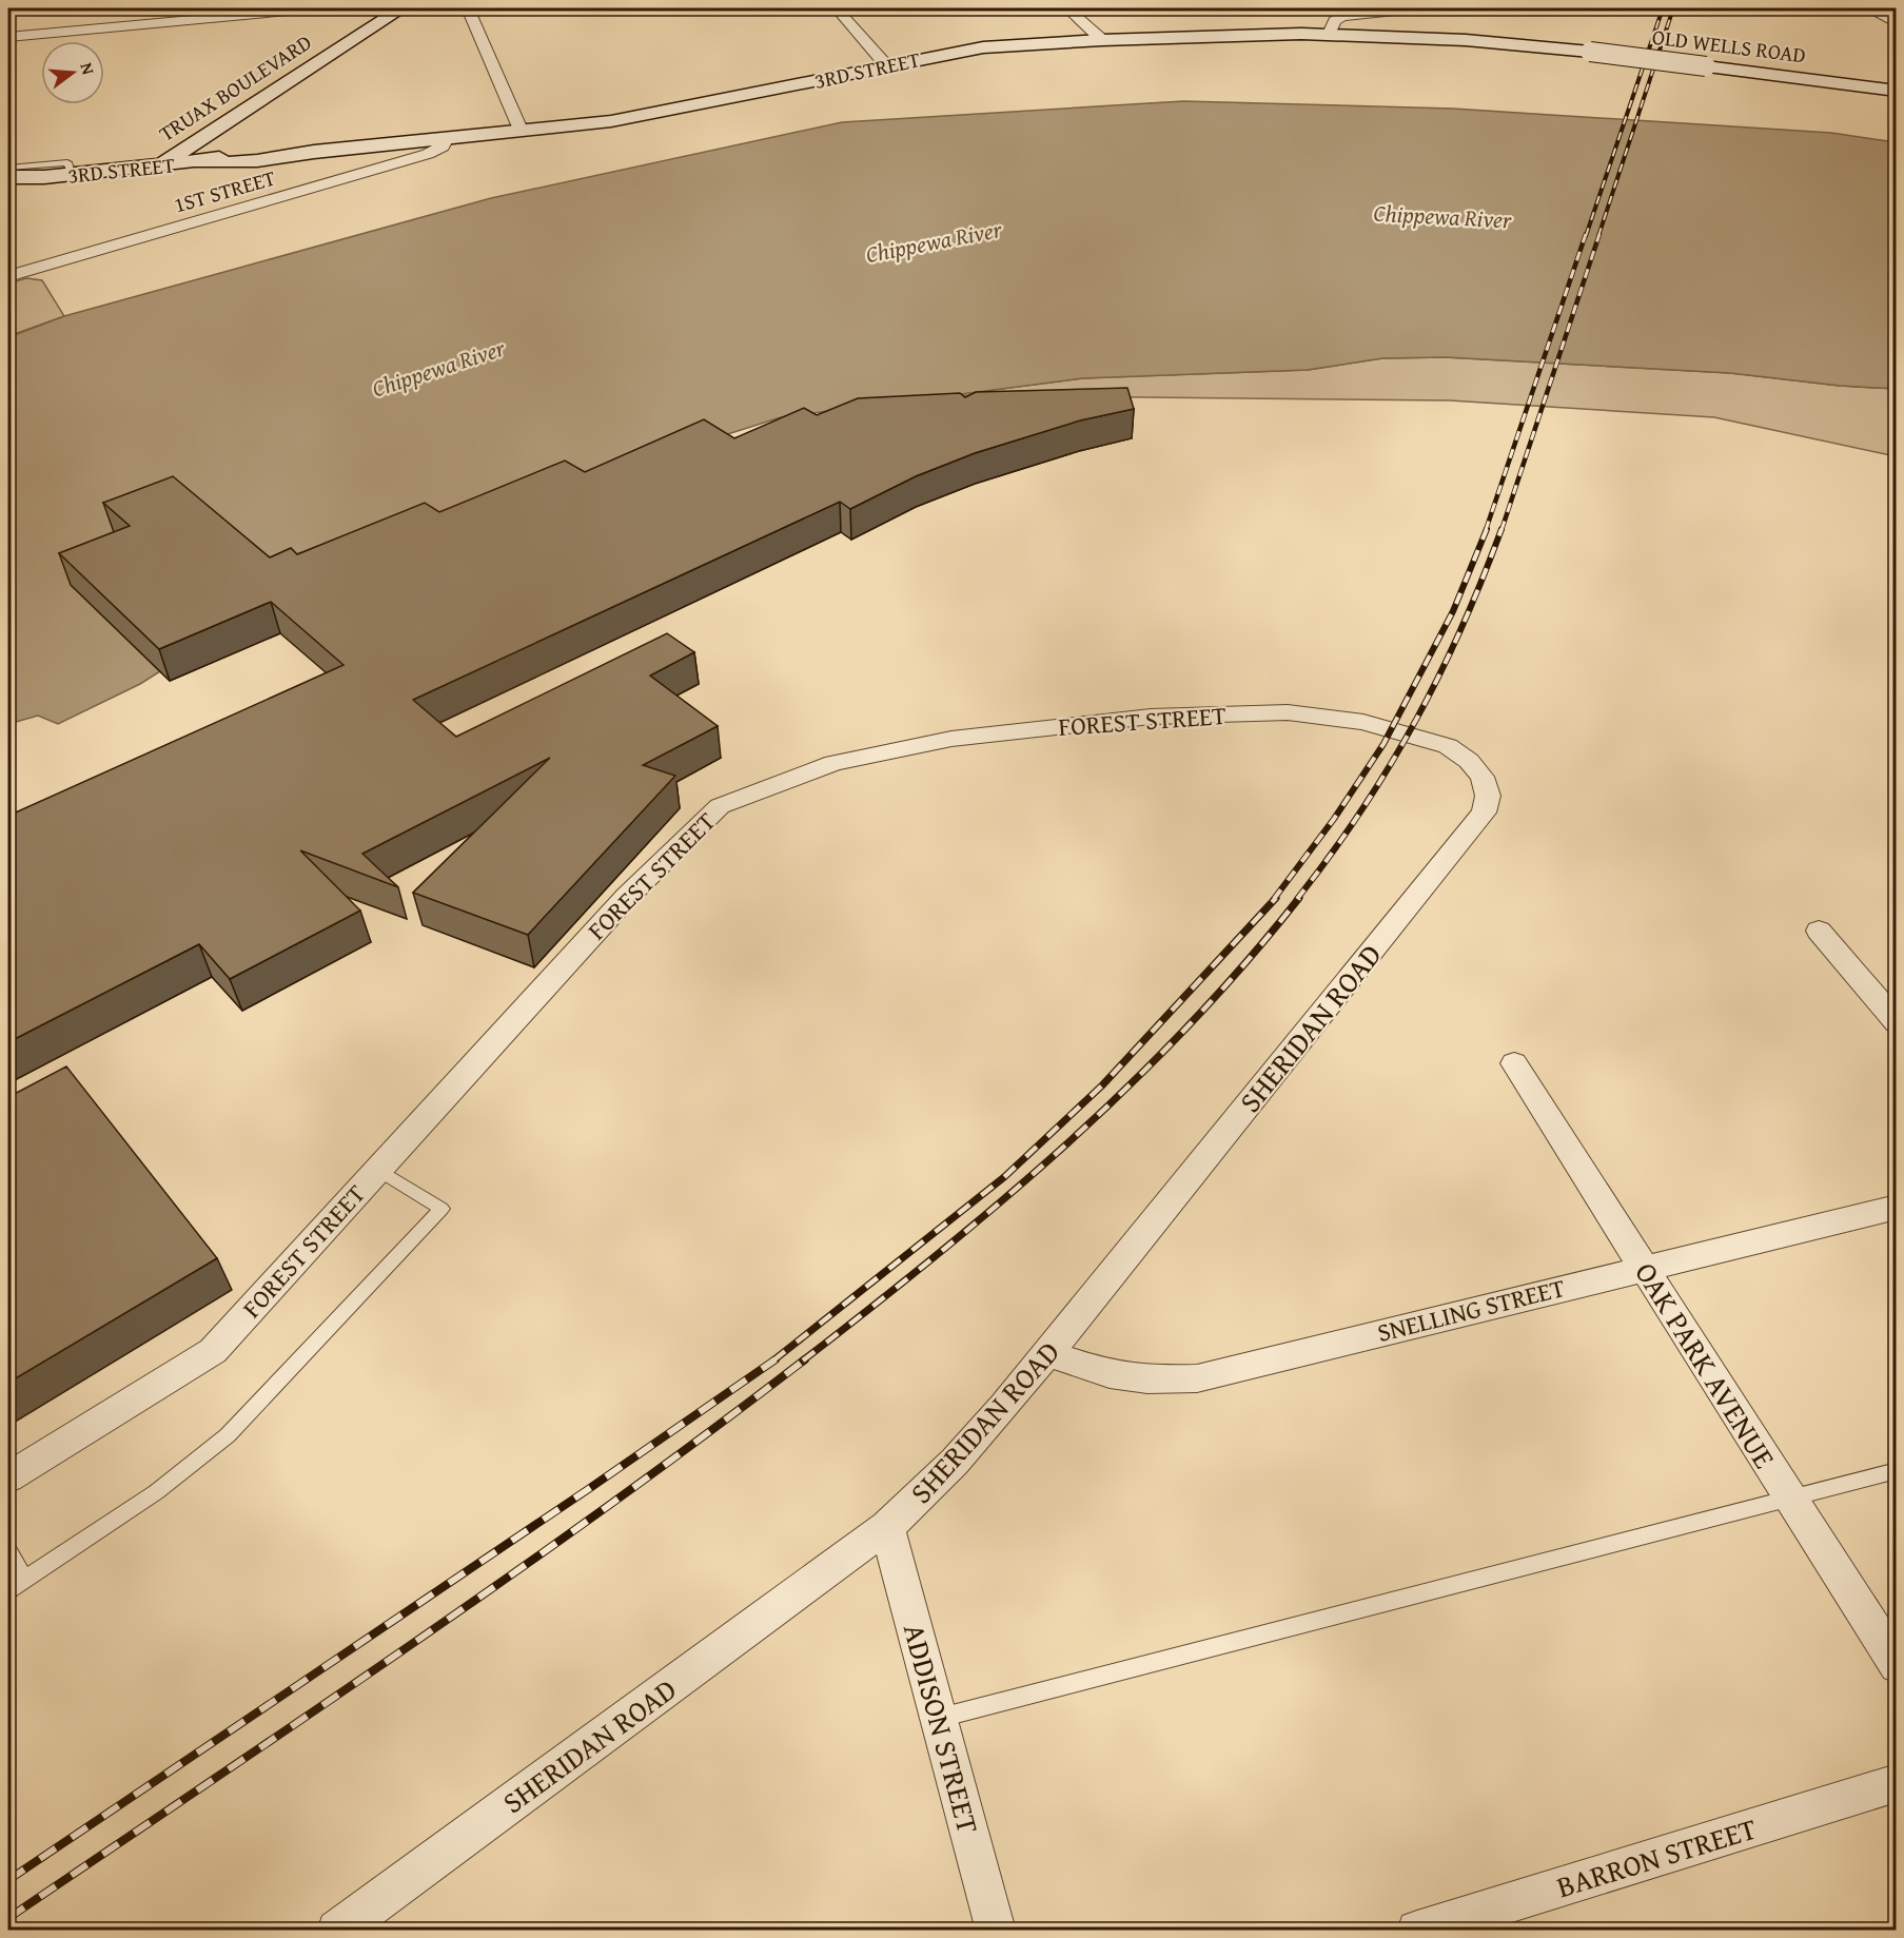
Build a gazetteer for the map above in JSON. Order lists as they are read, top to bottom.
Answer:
{
  "streets": {
    "street": [
      "OLD WELLS ROAD",
      "3RD STREET",
      "TRUAX BOULEVARD",
      "1ST STREET",
      "FOREST STREET",
      "SHERIDAN ROAD",
      "SNELLING STREET",
      "OAK PARK AVENUE",
      "ADDISON STREET",
      "BARRON STREET"
    ]
  },
  "crossings": [
    ["OLD WELLS ROAD", "3RD STREET"],
    ["3RD STREET", "TRUAX BOULEVARD"],
    ["3RD STREET", "1ST STREET"],
    ["FOREST STREET", "SHERIDAN ROAD"],
    ["SHERIDAN ROAD", "SNELLING STREET"],
    ["SHERIDAN ROAD", "ADDISON STREET"],
    ["SNELLING STREET", "OAK PARK AVENUE"]
  ],
  "water": ["Chippewa River"],
  "north": "right"
}
